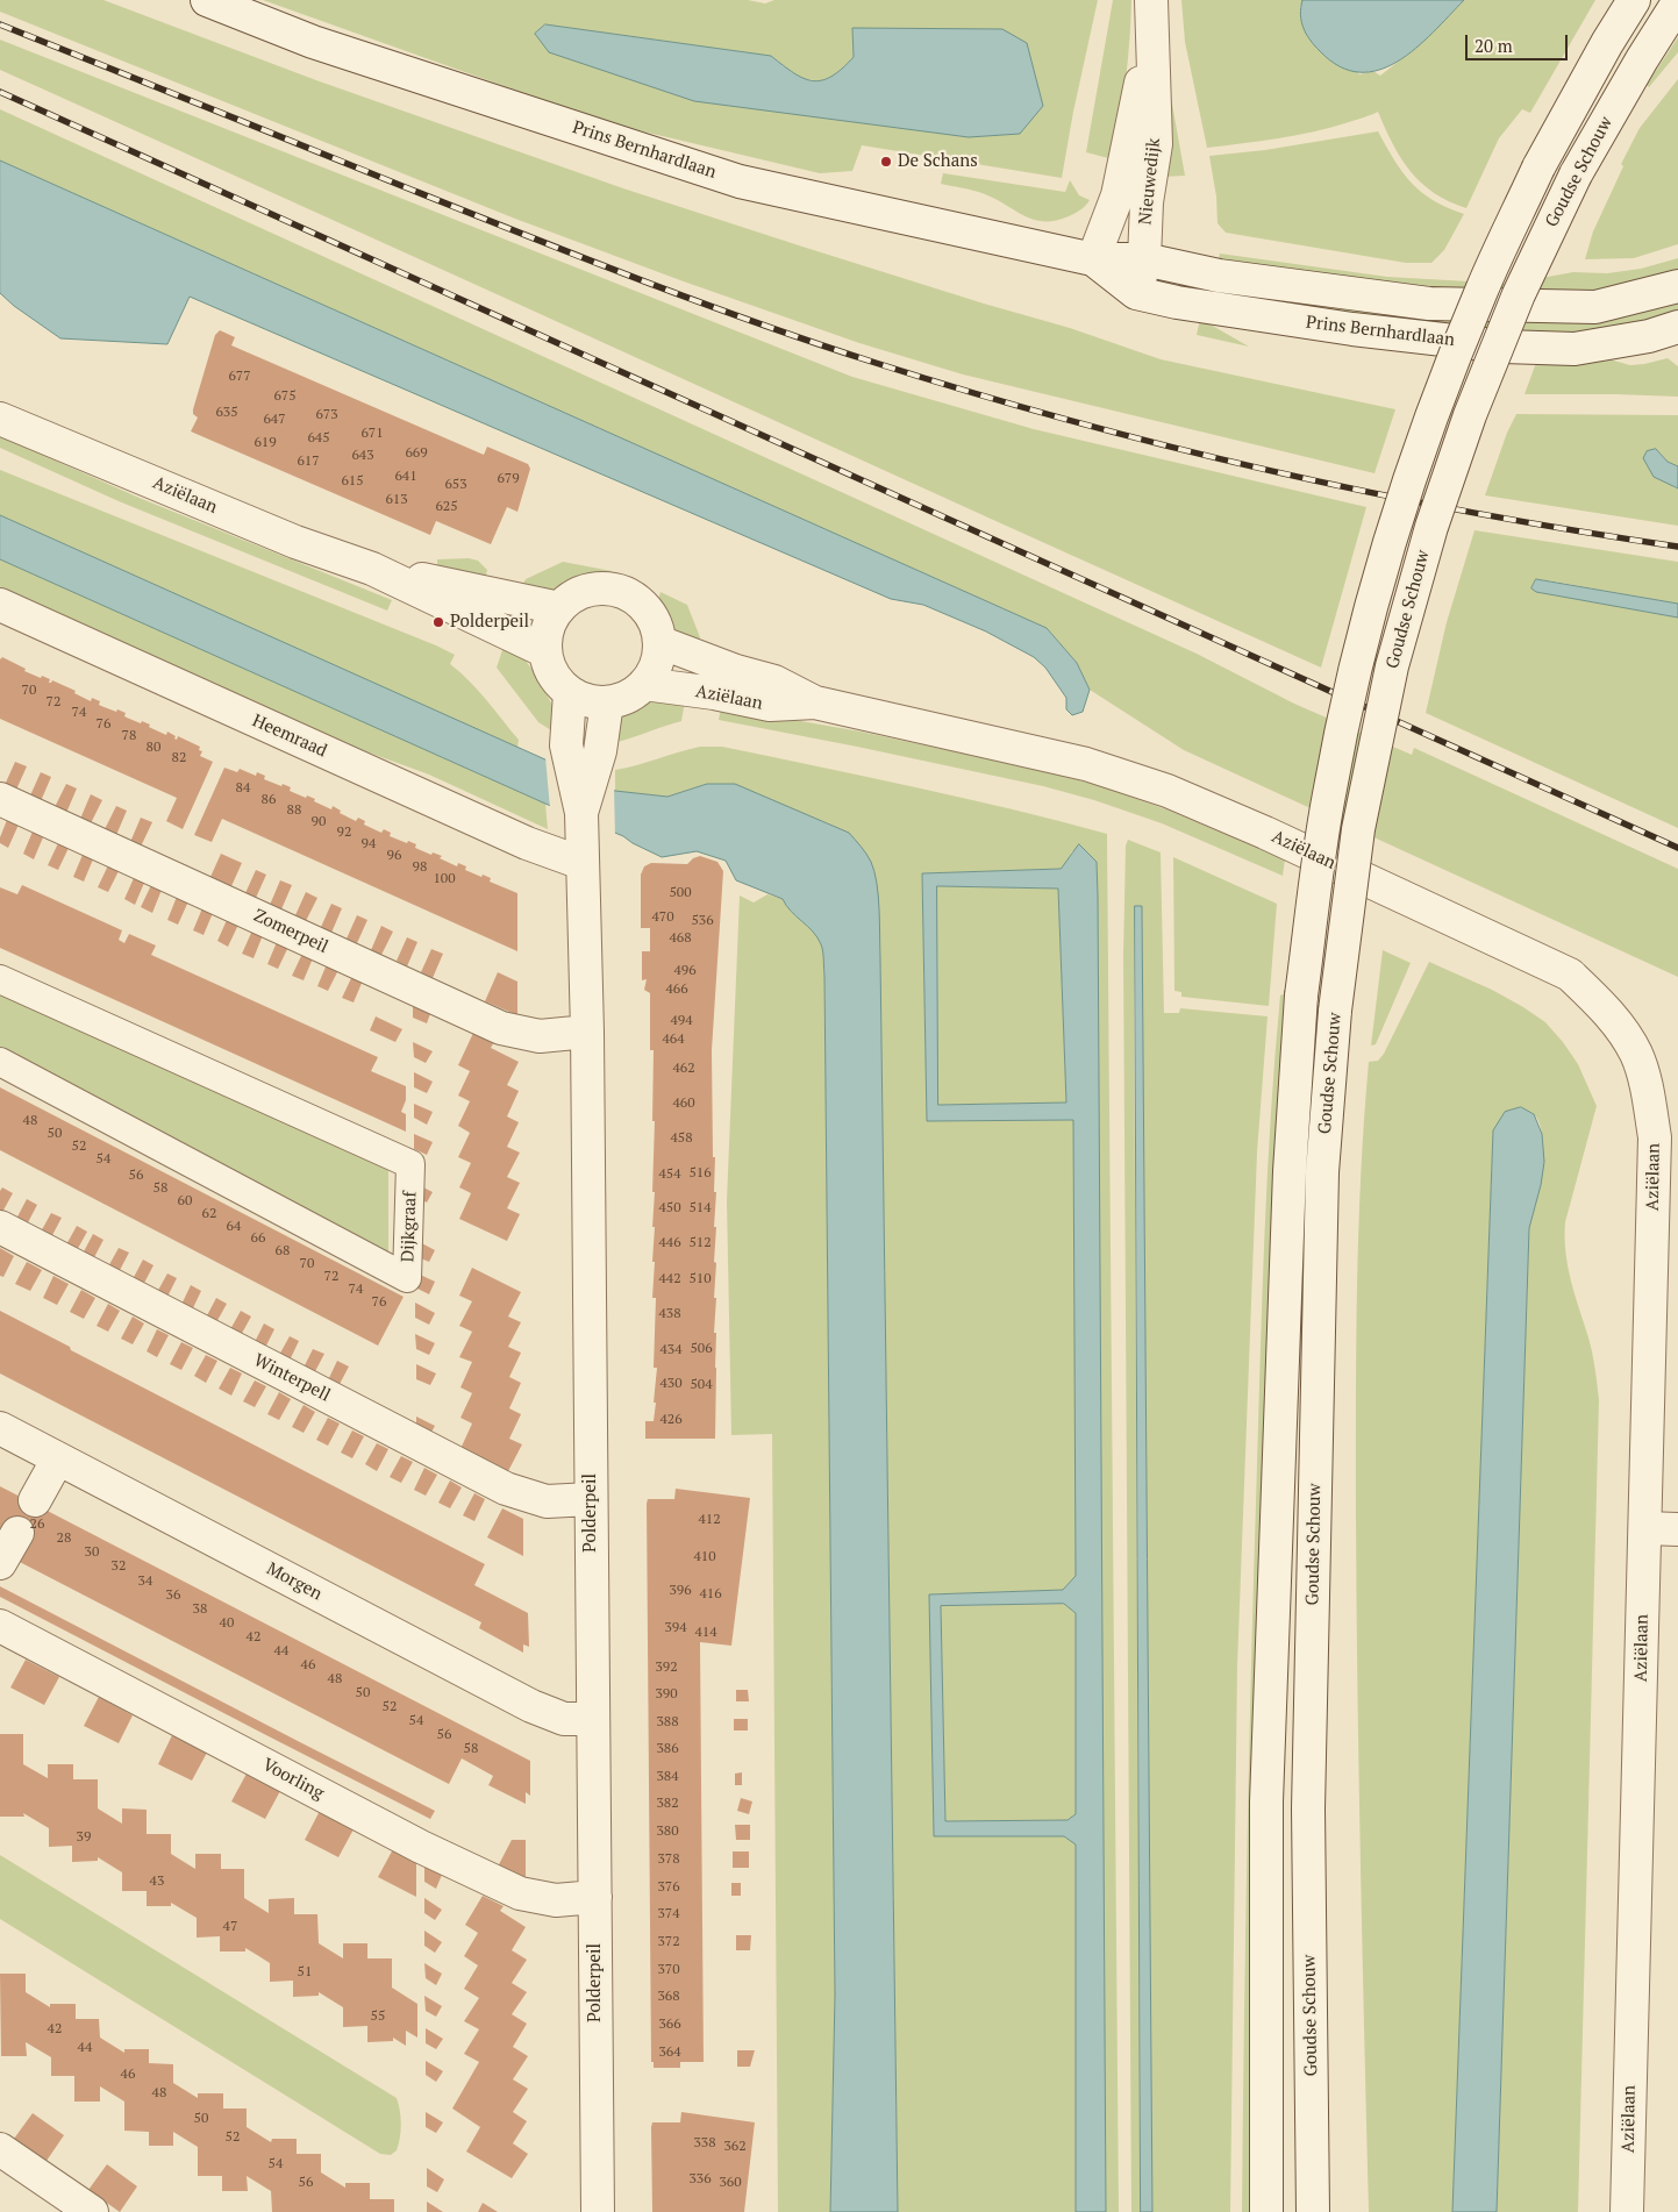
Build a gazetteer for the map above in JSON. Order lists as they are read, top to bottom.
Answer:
{
  "streets": {
    "street": [
      "Prins Bernhardlaan",
      "Goudse Schouw",
      "Nieuwedijk",
      "Aziëlaan",
      "Heemraad",
      "Zomerpeil",
      "Dijkgraaf",
      "Winterpell",
      "Polderpeil",
      "Morgen",
      "Voorling"
    ]
  },
  "crossings": [
    ["Prins Bernhardlaan", "Nieuwedijk"],
    ["Aziëlaan", "Polderpeil"],
    ["Heemraad", "Polderpeil"],
    ["Zomerpeil", "Polderpeil"],
    ["Winterpell", "Polderpeil"],
    ["Polderpeil", "Morgen"],
    ["Polderpeil", "Voorling"]
  ],
  "places": ["De Schans", "Polderpeil"],
  "house_numbers": [
    "677",
    "675",
    "635",
    "673",
    "647",
    "671",
    "645",
    "619",
    "669",
    "643",
    "617",
    "641",
    "679",
    "615",
    "653",
    "613",
    "625",
    "70",
    "72",
    "74",
    "76",
    "78",
    "80",
    "82",
    "84",
    "86",
    "88",
    "90",
    "92",
    "94",
    "96",
    "98",
    "100",
    "500",
    "470",
    "536",
    "468",
    "496",
    "466",
    "494",
    "464",
    "462",
    "460",
    "48",
    "50",
    "458",
    "52",
    "54",
    "516",
    "454",
    "56",
    "58",
    "60",
    "450",
    "514",
    "62",
    "64",
    "66",
    "446",
    "512",
    "68",
    "70",
    "72",
    "442",
    "510",
    "74",
    "76",
    "438",
    "506",
    "434",
    "430",
    "504",
    "426",
    "412",
    "26",
    "28",
    "30",
    "410",
    "32",
    "34",
    "396",
    "416",
    "36",
    "38",
    "40",
    "394",
    "414",
    "42",
    "44",
    "46",
    "392",
    "48",
    "50",
    "390",
    "52",
    "54",
    "388",
    "56",
    "58",
    "386",
    "384",
    "382",
    "380",
    "39",
    "378",
    "43",
    "376",
    "374",
    "47",
    "372",
    "370",
    "51",
    "368",
    "55",
    "366",
    "42",
    "44",
    "364",
    "46",
    "48",
    "50",
    "52",
    "338",
    "362",
    "54",
    "336",
    "56",
    "360"
  ],
  "scale_bar": "20 m"
}
